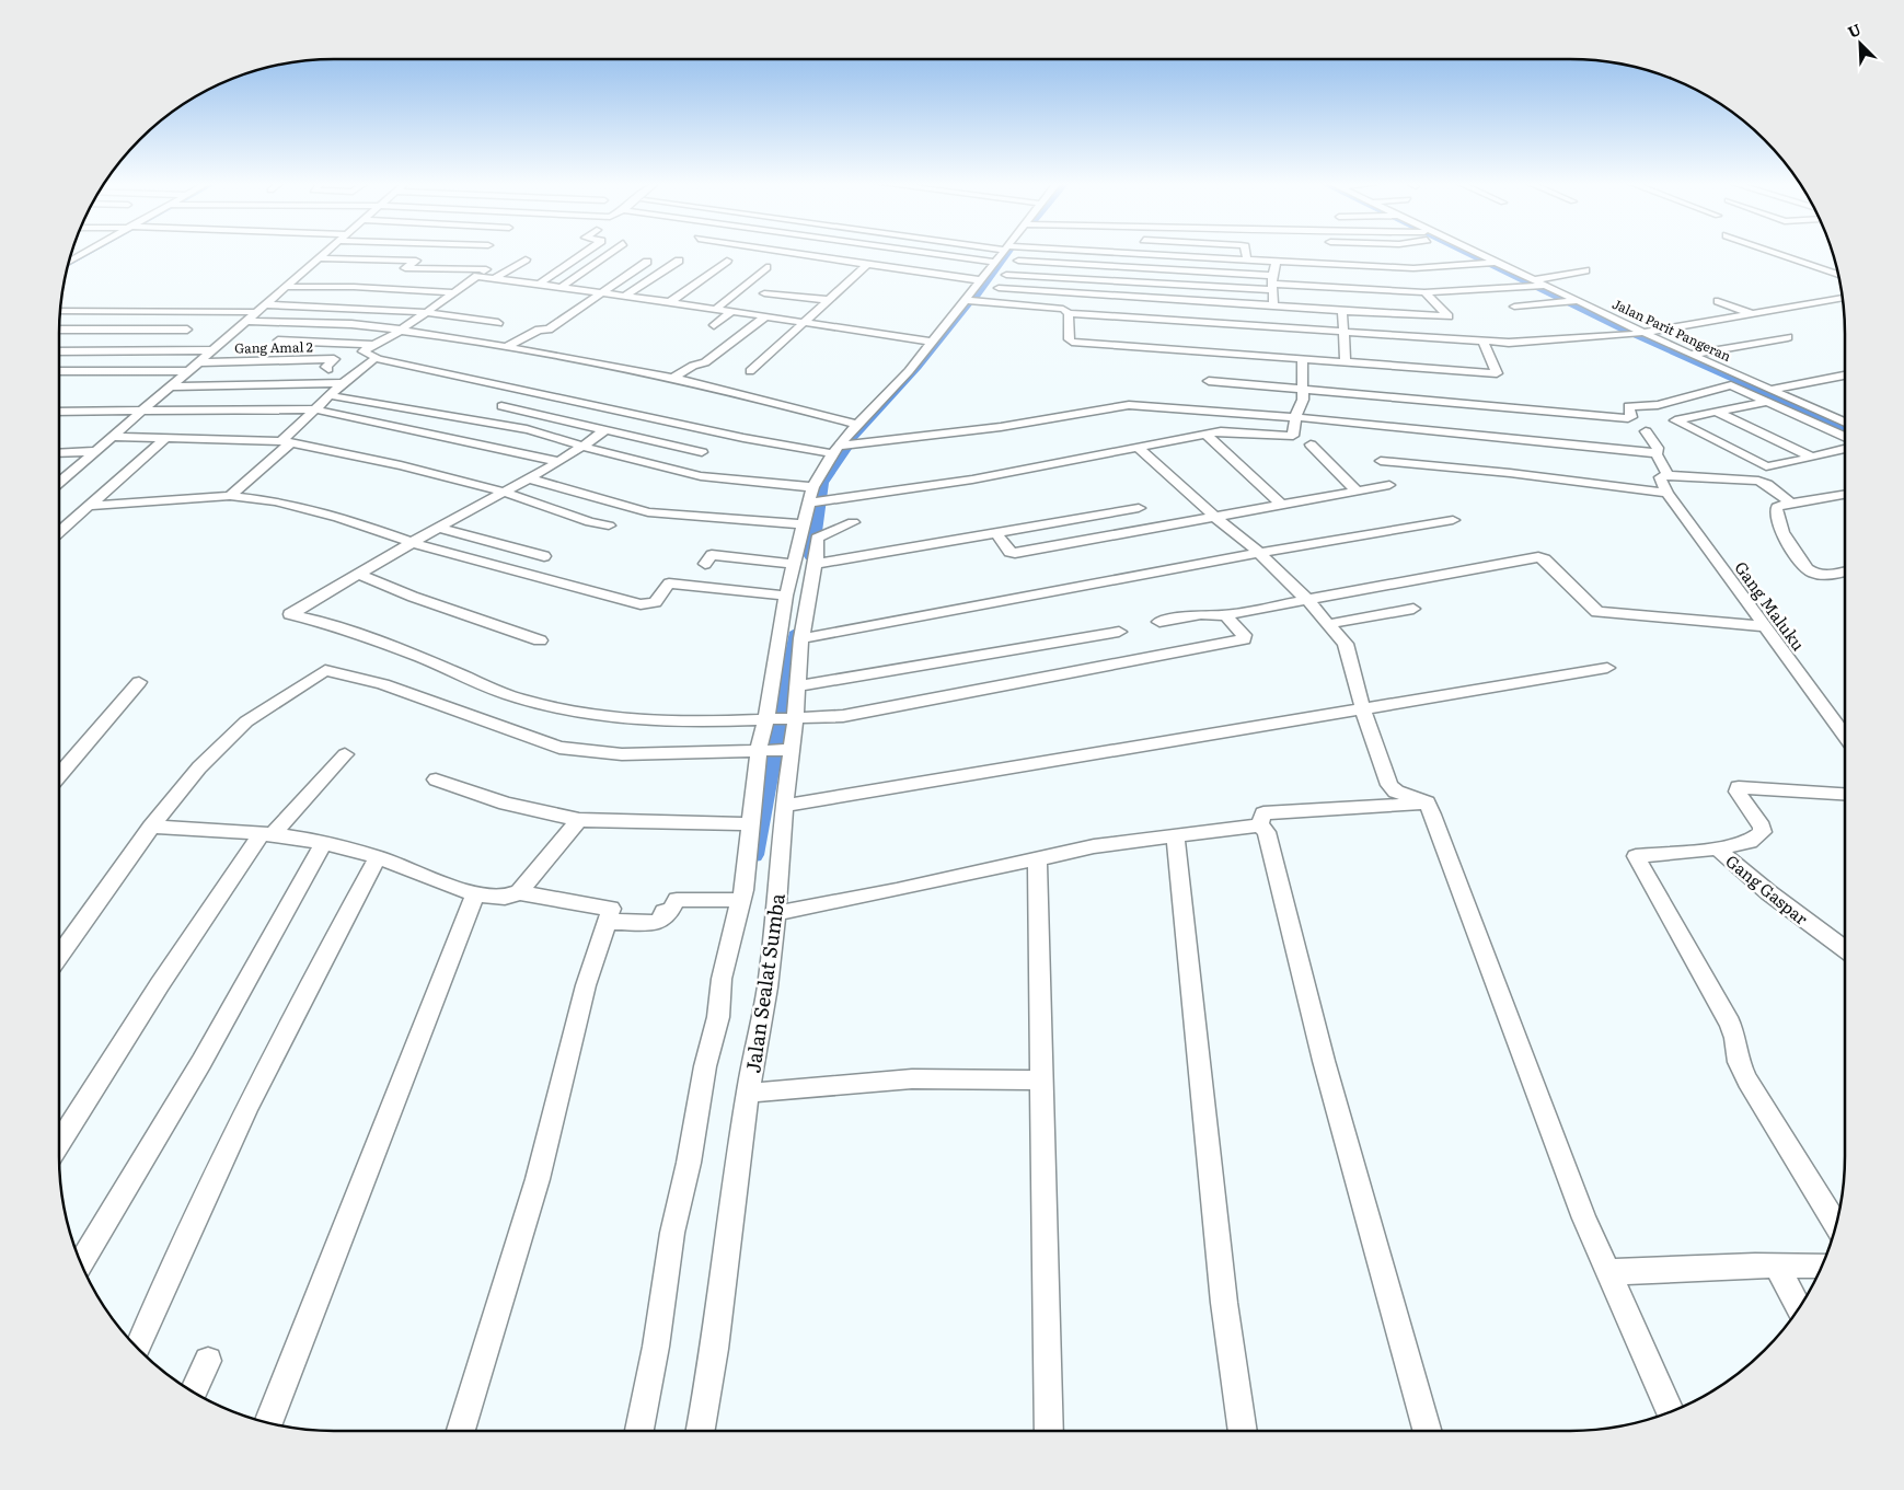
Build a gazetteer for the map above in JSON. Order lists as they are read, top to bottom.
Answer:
{
  "streets": {
    "street": [
      "Jalan Parit Pangeran",
      "Gang Amal 2",
      "Gang Maluku",
      "Gang Gaspar",
      "Jalan Sealat Sumba"
    ]
  },
  "north": "top left"
}
